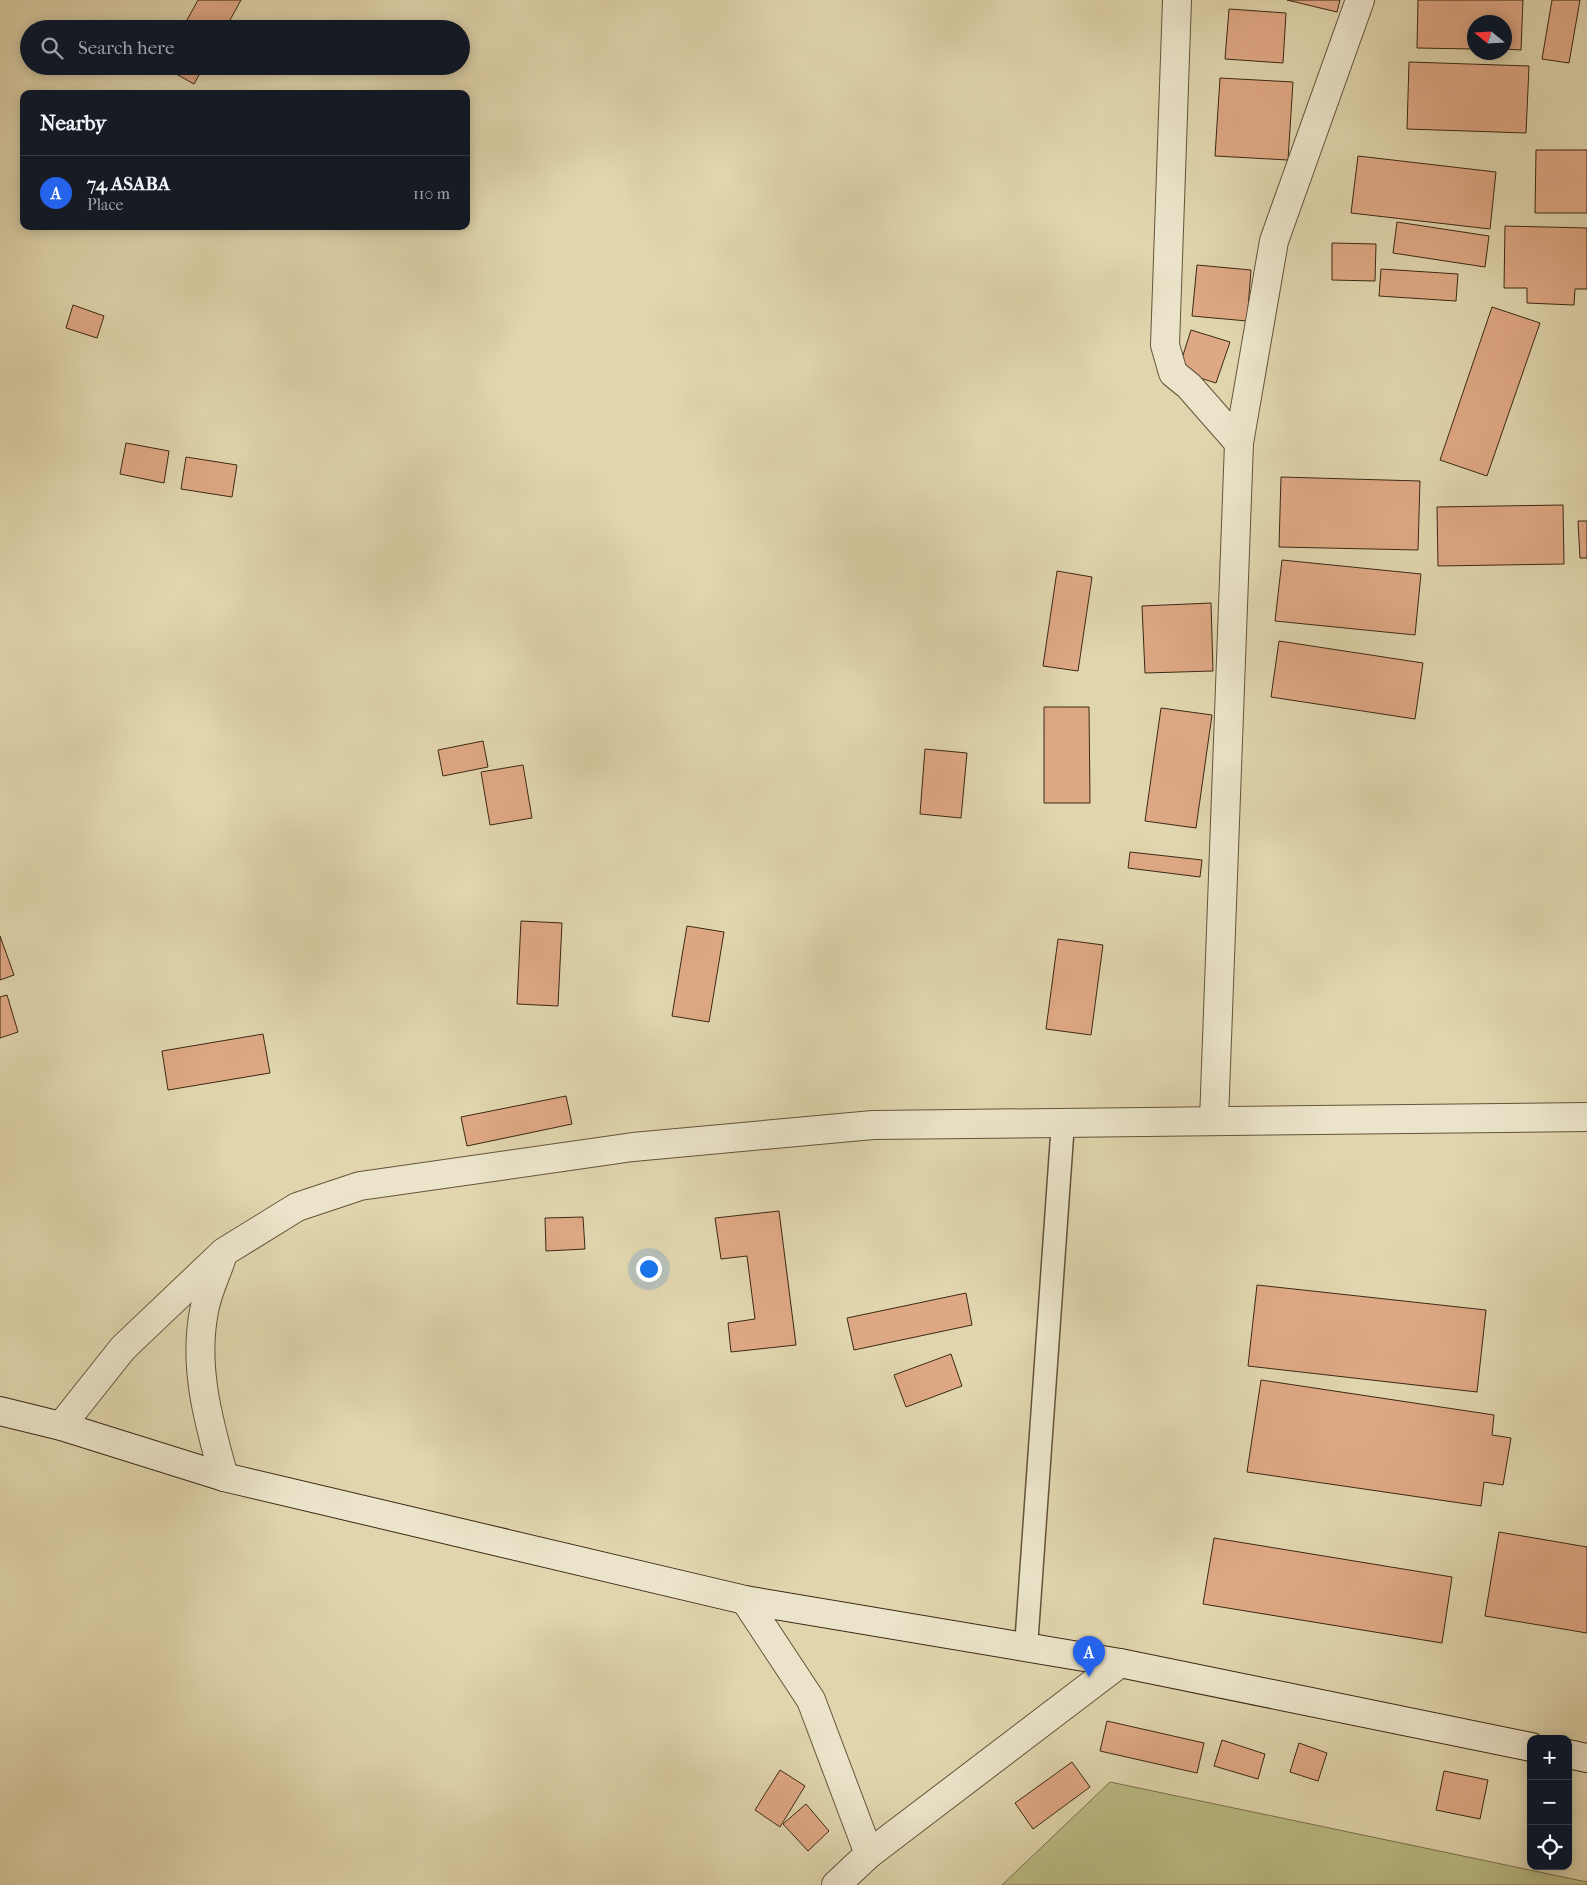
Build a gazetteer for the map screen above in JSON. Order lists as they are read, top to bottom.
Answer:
{
  "north": "left",
  "page": {
    "search": "Search here",
    "heading": "Nearby",
    "list": [
      {
        "mark": "A",
        "name": "74 ASABA",
        "note": "Place",
        "value": "110 m"
      }
    ],
    "pins": "A",
    "map_buttons": ["+", "−"]
  }
}
